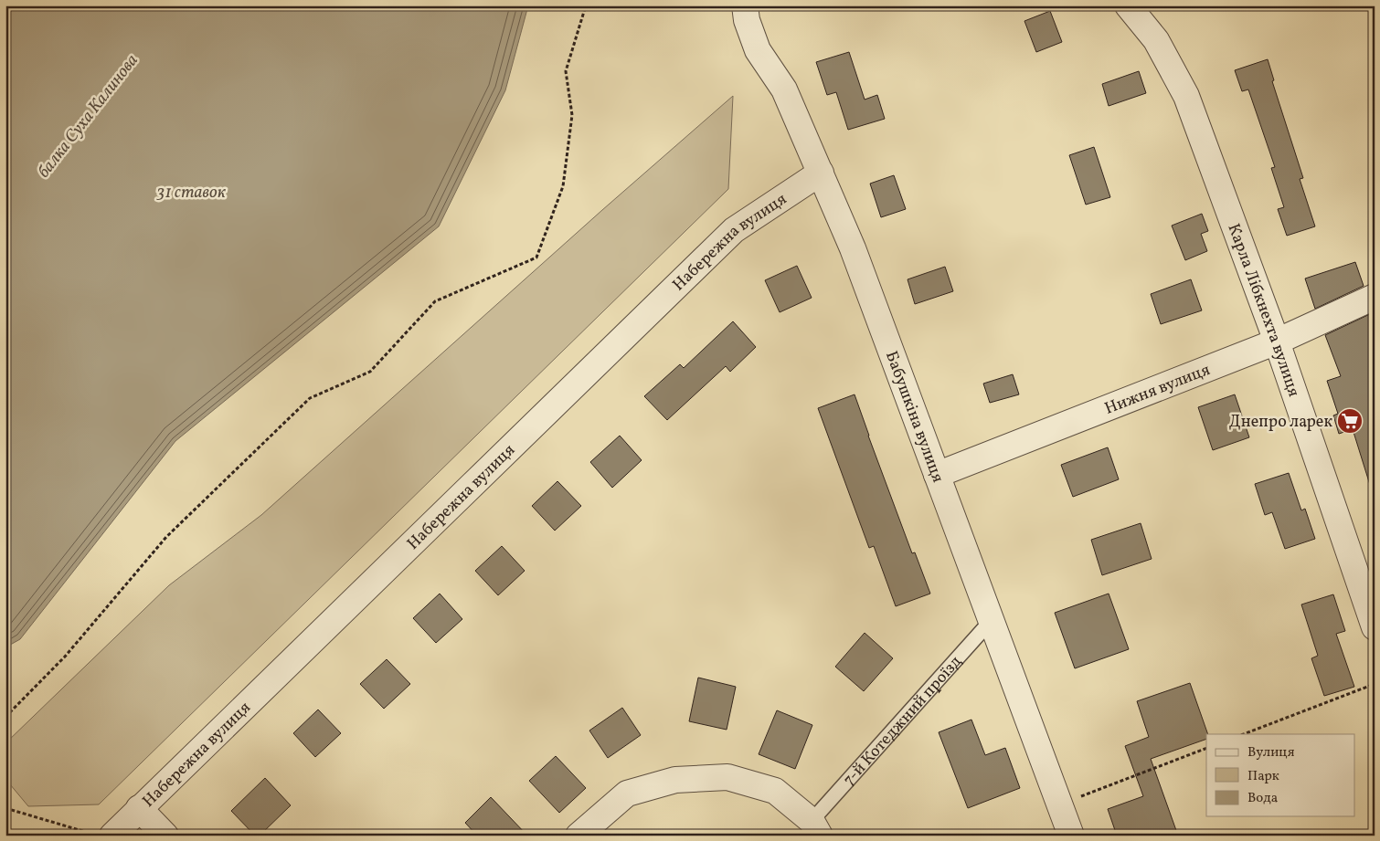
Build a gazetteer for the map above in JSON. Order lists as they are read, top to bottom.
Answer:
{
  "streets": {
    "street": [
      "Набережна вулиця",
      "Карла Лібкнехта вулиця",
      "Нижня вулиця",
      "Бабушкіна вулиця",
      "7-й Котеджний проїзд"
    ]
  },
  "crossings": [
    ["Набережна вулиця", "Бабушкіна вулиця"],
    ["Карла Лібкнехта вулиця", "Нижня вулиця"],
    ["Нижня вулиця", "Бабушкіна вулиця"],
    ["Бабушкіна вулиця", "7-й Котеджний проїзд"]
  ],
  "water": ["балка Суха Калинова", "31 ставок"],
  "places": {
    "supermarket": ["Днепро ларек"]
  },
  "legend": ["Вулиця", "Парк", "Вода"]
}
